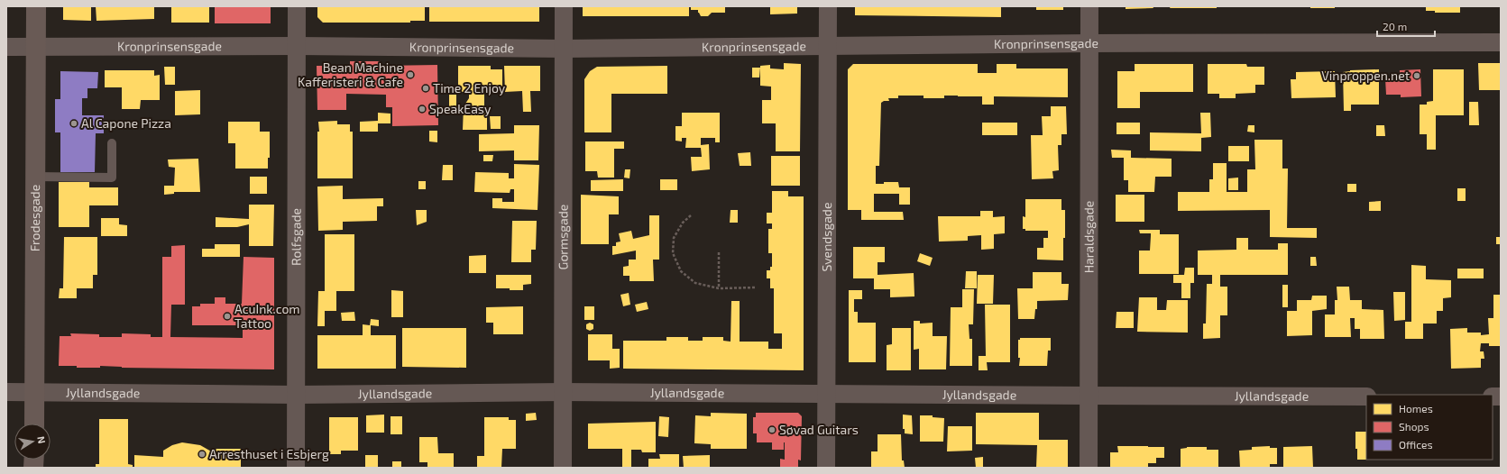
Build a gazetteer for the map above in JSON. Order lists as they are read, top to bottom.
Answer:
{
  "streets": {
    "main road": ["Frodesgade"],
    "street": [
      "Kronprinsensgade",
      "Rolfsgade",
      "Gormsgade",
      "Svendsgade",
      "Haraldsgade",
      "Jyllandsgade"
    ]
  },
  "crossings": [
    ["Kronprinsensgade", "Frodesgade"],
    ["Kronprinsensgade", "Rolfsgade"],
    ["Kronprinsensgade", "Gormsgade"],
    ["Kronprinsensgade", "Svendsgade"],
    ["Kronprinsensgade", "Haraldsgade"],
    ["Frodesgade", "Jyllandsgade"],
    ["Rolfsgade", "Jyllandsgade"],
    ["Gormsgade", "Jyllandsgade"],
    ["Svendsgade", "Jyllandsgade"],
    ["Haraldsgade", "Jyllandsgade"]
  ],
  "places": [
    "Bean Machine Kafferisteri & Cafe",
    "Vinproppen.net",
    "Time 2 Enjoy",
    "SpeakEasy",
    "Al Capone Pizza",
    "AcuInk.com Tattoo",
    "Søvad Guitars",
    "Arresthuset i Esbjerg"
  ],
  "legend": ["Homes", "Shops", "Offices"],
  "scale_bar": "20 m",
  "north": "right"
}
